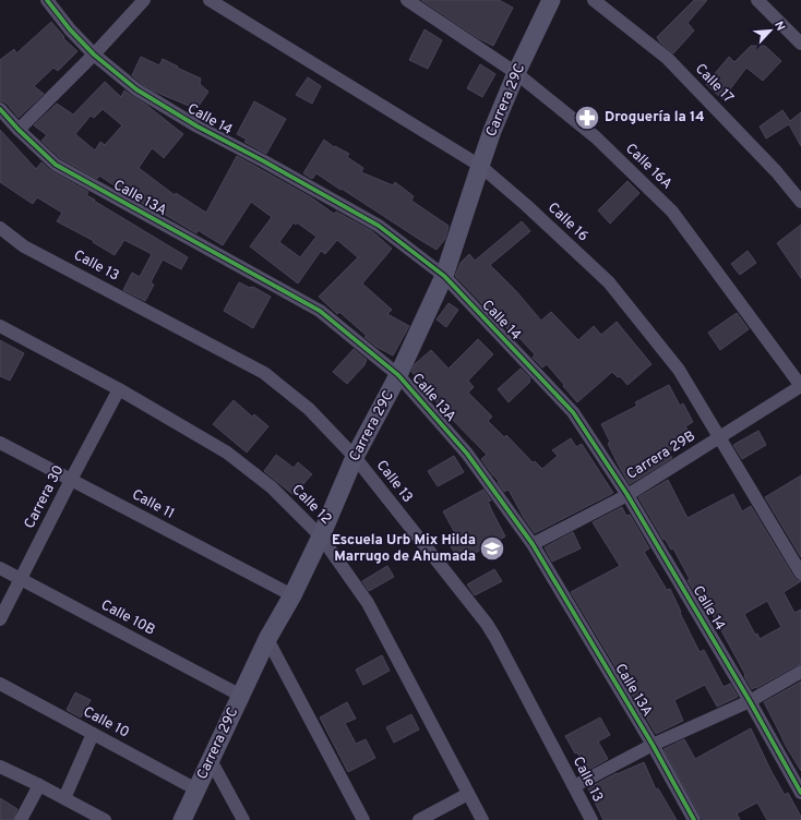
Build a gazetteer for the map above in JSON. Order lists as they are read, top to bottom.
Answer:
{
  "streets": {
    "street": [
      "Calle 17",
      "Carrera 29C",
      "Calle 14",
      "Calle 16A",
      "Calle 13A",
      "Calle 16",
      "Calle 13",
      "Carrera 29B",
      "Carrera 30",
      "Calle 11",
      "Calle 12",
      "Calle 10B",
      "Calle 10"
    ]
  },
  "crossings": [
    ["Carrera 29C", "Calle 14"],
    ["Carrera 29C", "Calle 16A"],
    ["Carrera 29C", "Calle 13A"],
    ["Carrera 29C", "Calle 16"],
    ["Carrera 29C", "Calle 13"],
    ["Carrera 29C", "Calle 11"],
    ["Carrera 29C", "Calle 12"],
    ["Carrera 29C", "Calle 10B"],
    ["Carrera 29C", "Calle 10"],
    ["Calle 14", "Carrera 29B"],
    ["Calle 16A", "Carrera 29B"],
    ["Calle 13A", "Carrera 29B"],
    ["Calle 16", "Carrera 29B"],
    ["Carrera 30", "Calle 11"],
    ["Carrera 30", "Calle 12"],
    ["Carrera 30", "Calle 10B"]
  ],
  "places": {
    "pharmacy": ["Droguería la 14"],
    "school or university": ["Escuela Urb Mix Hilda Marrugo de Ahumada"]
  },
  "north": "top right"
}
